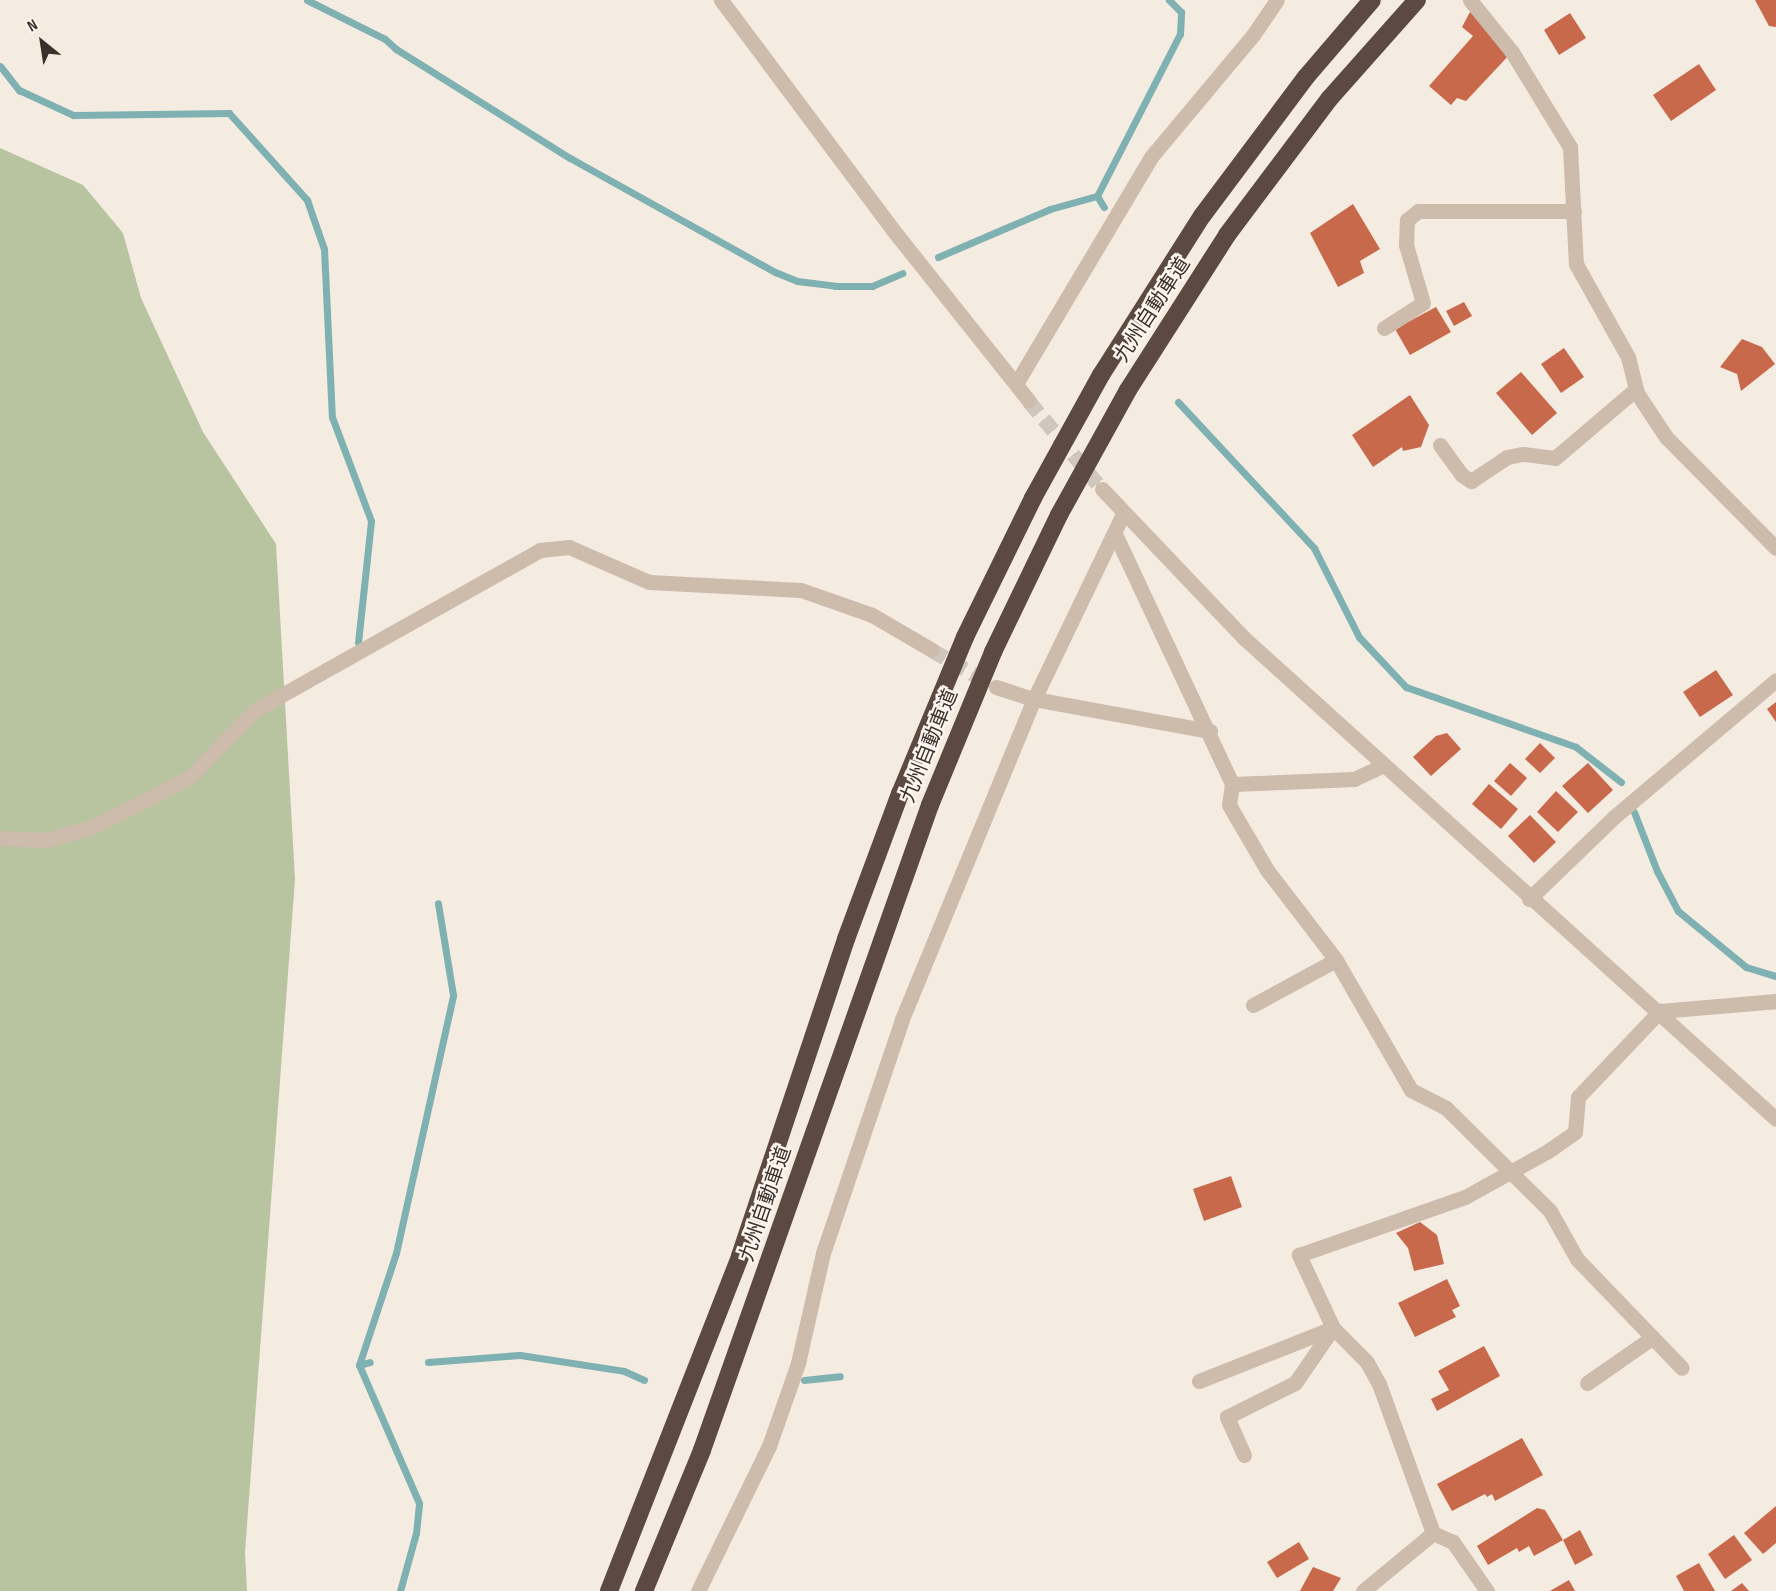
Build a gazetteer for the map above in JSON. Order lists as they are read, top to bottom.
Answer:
{
  "streets": {
    "highway": ["九州自動車道"]
  },
  "north": "top left"
}
